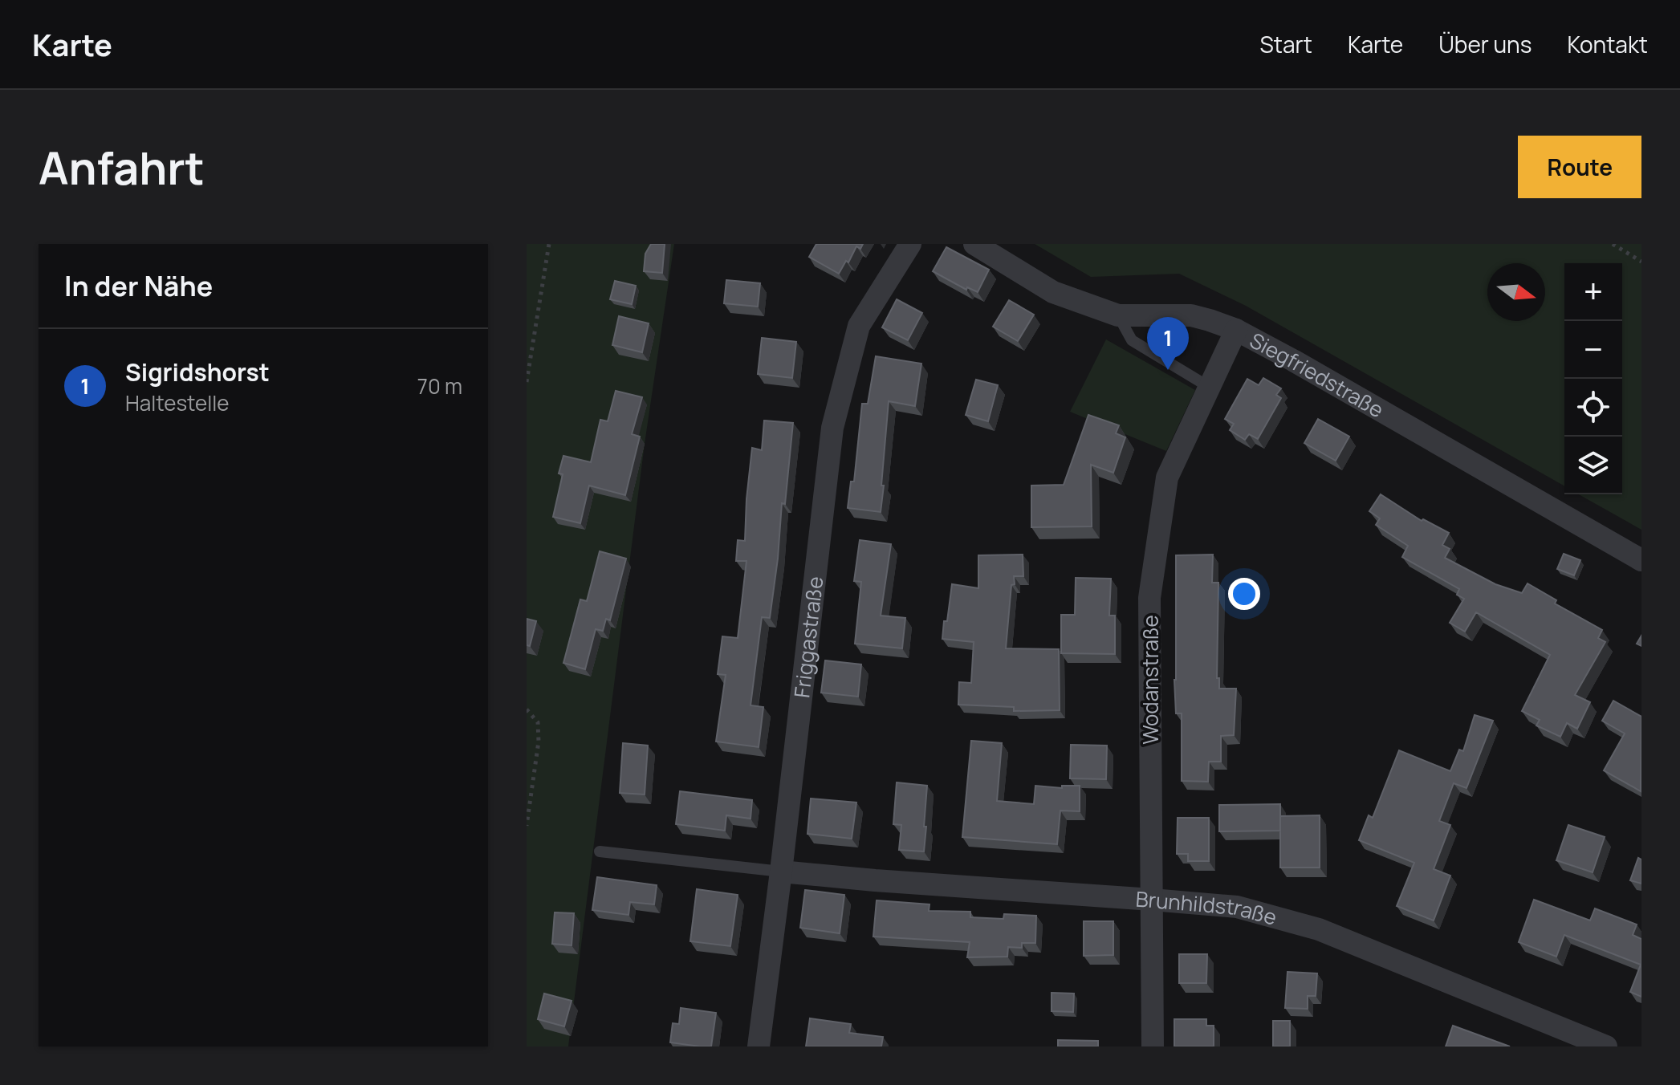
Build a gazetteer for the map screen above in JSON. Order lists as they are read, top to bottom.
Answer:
{
  "streets": {
    "street": [
      "Siegfriedstraße",
      "Friggastraße",
      "Wodanstraße",
      "Brunhildstraße"
    ]
  },
  "crossings": [
    ["Siegfriedstraße", "Wodanstraße"],
    ["Friggastraße", "Brunhildstraße"],
    ["Wodanstraße", "Brunhildstraße"]
  ],
  "north": "right",
  "page": {
    "header": "Karte",
    "nav": [
      "Start",
      "Karte",
      "Über uns",
      "Kontakt"
    ],
    "buttons": "Route",
    "title": "Anfahrt",
    "heading": "In der Nähe",
    "map_buttons": ["+", "−"],
    "pins": "1",
    "list": [
      {
        "mark": "1",
        "name": "Sigridshorst",
        "note": "Haltestelle",
        "value": "70 m"
      }
    ]
  }
}
